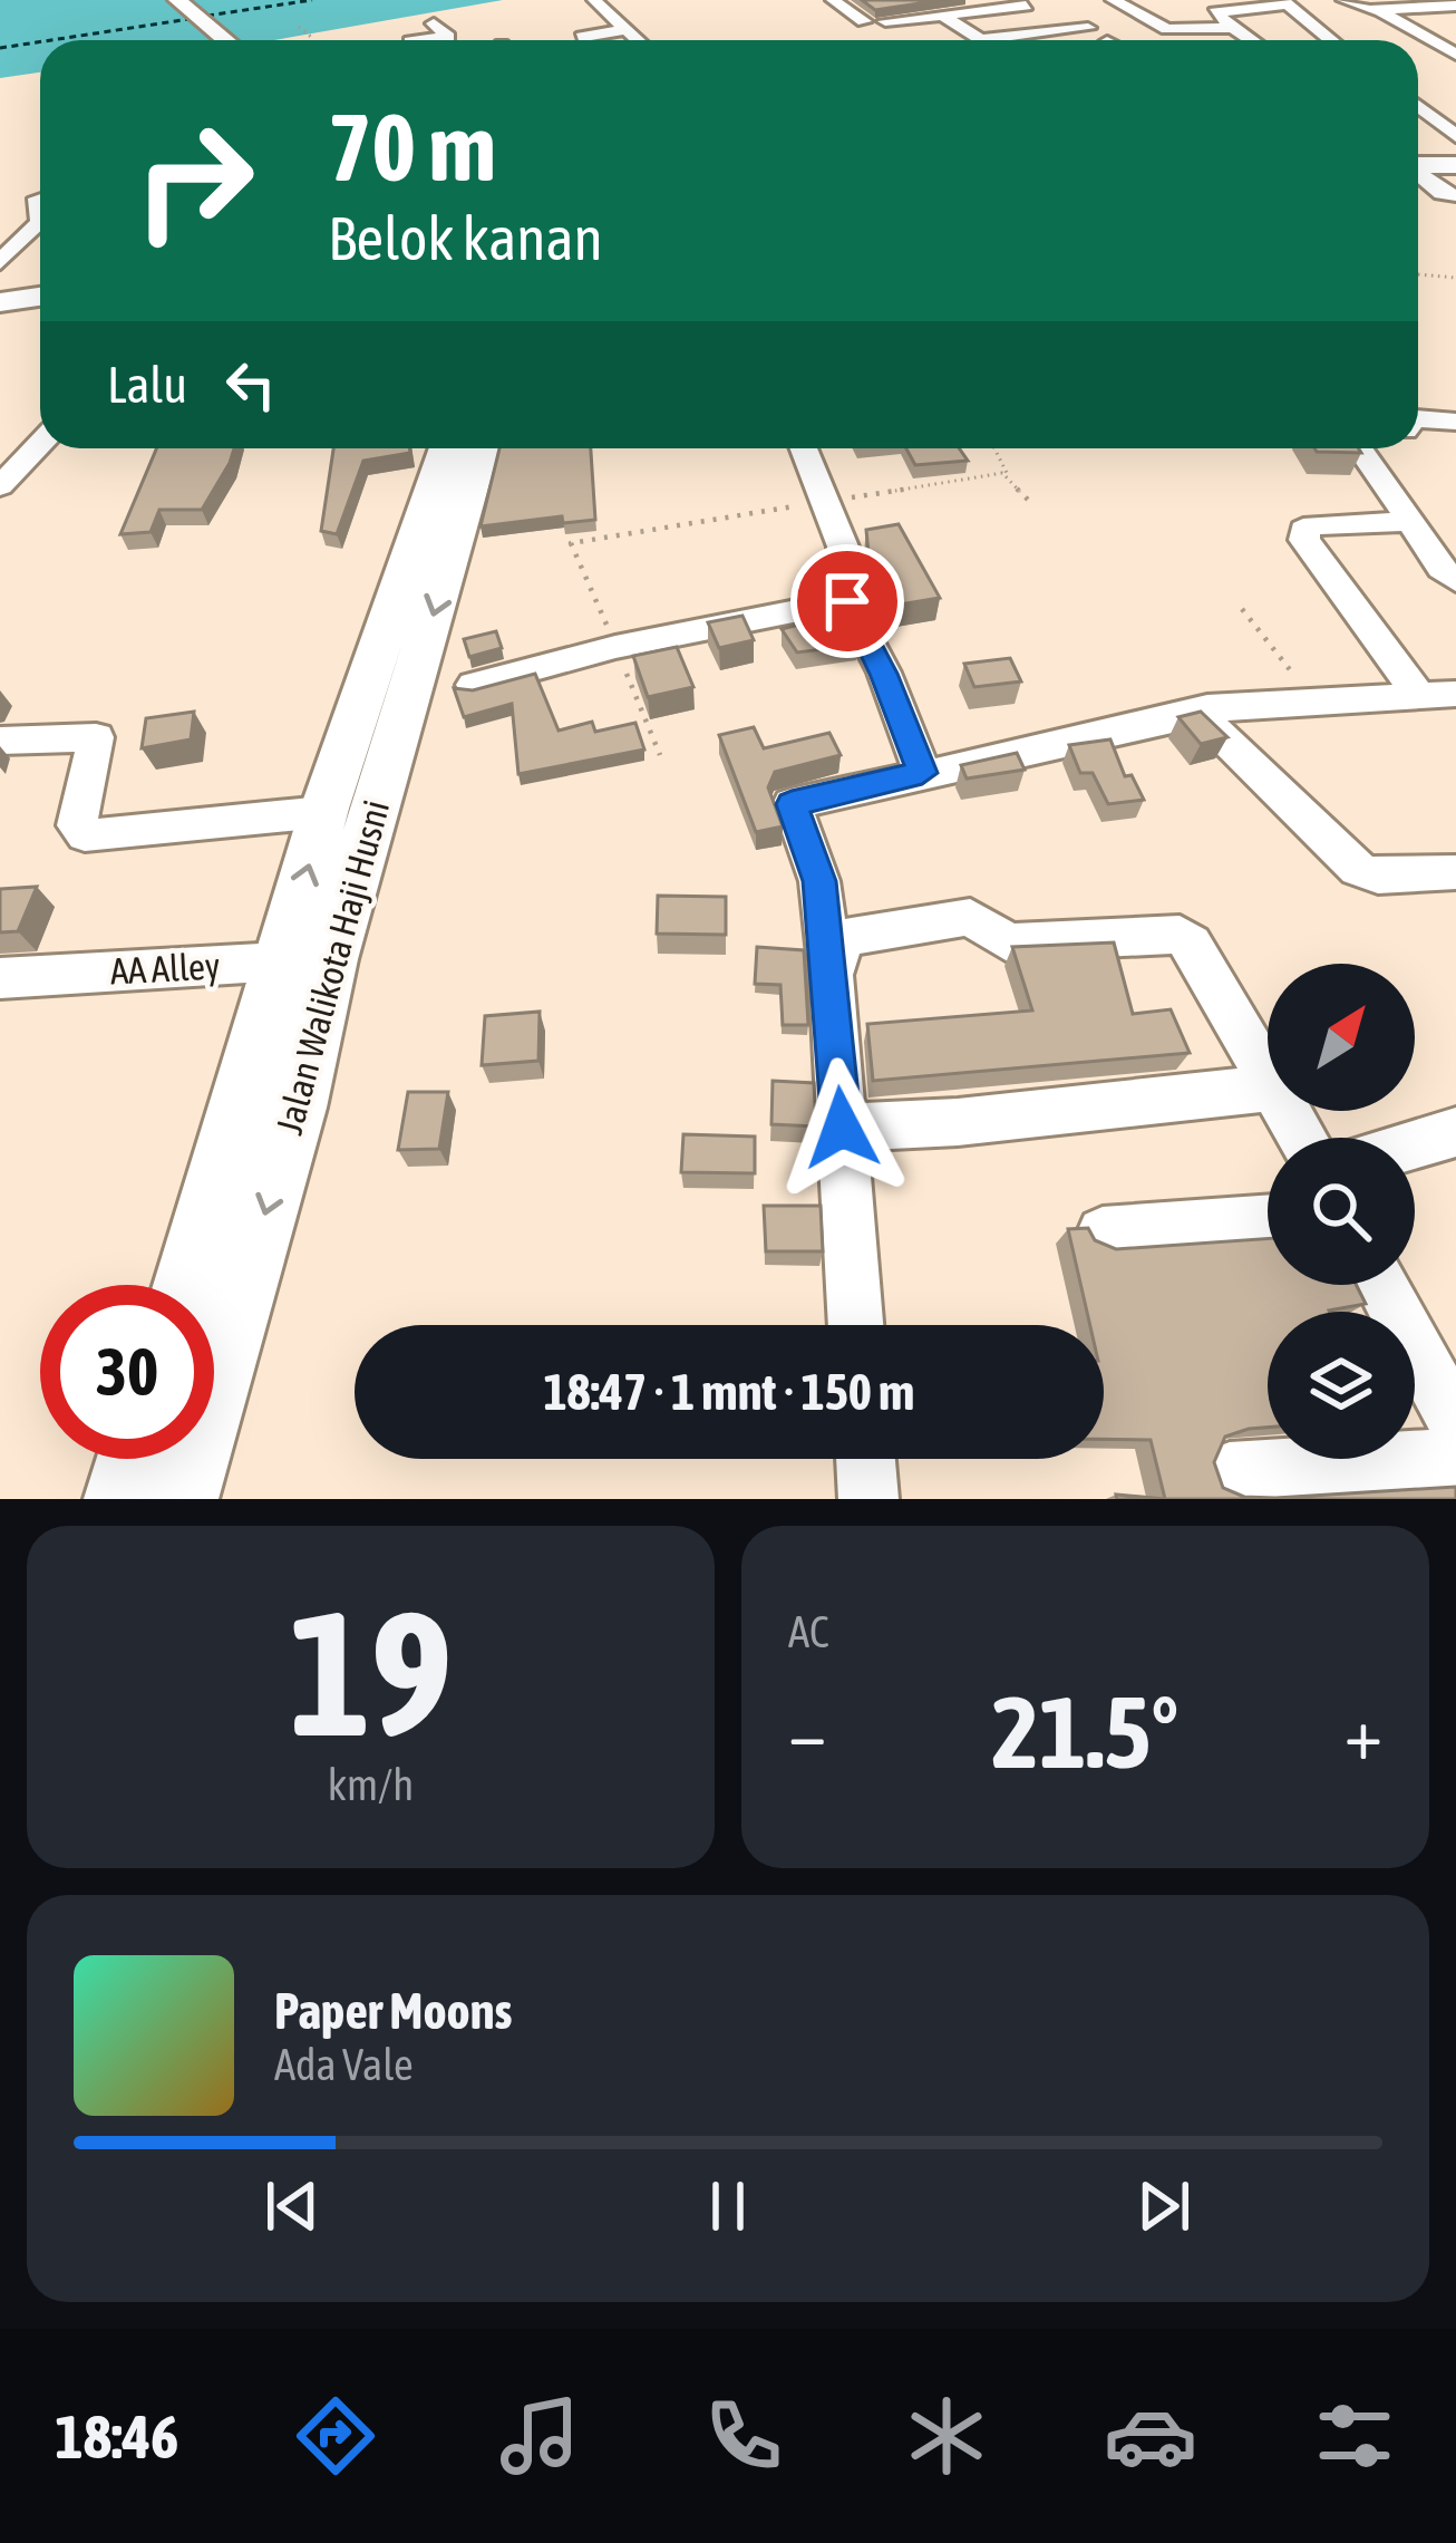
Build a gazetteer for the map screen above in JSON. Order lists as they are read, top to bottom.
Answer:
{
  "streets": {
    "street": ["Jalan Walikota Haji Husni", "AA Alley"]
  },
  "crossings": [
    ["Jalan Walikota Haji Husni", "AA Alley"]
  ],
  "north": "top right",
  "page": {
    "turn": ["70 m", "Belok kanan"],
    "then": "Lalu",
    "limit": "30",
    "trip": "18:47 · 1 mnt · 150 m",
    "tile": [
      ["19", "km/h"],
      "AC"
    ],
    "heat": ["−", "21.5°", "+"],
    "song": ["Paper Moons", "Ada Vale"],
    "tabs": "18:46"
  }
}
